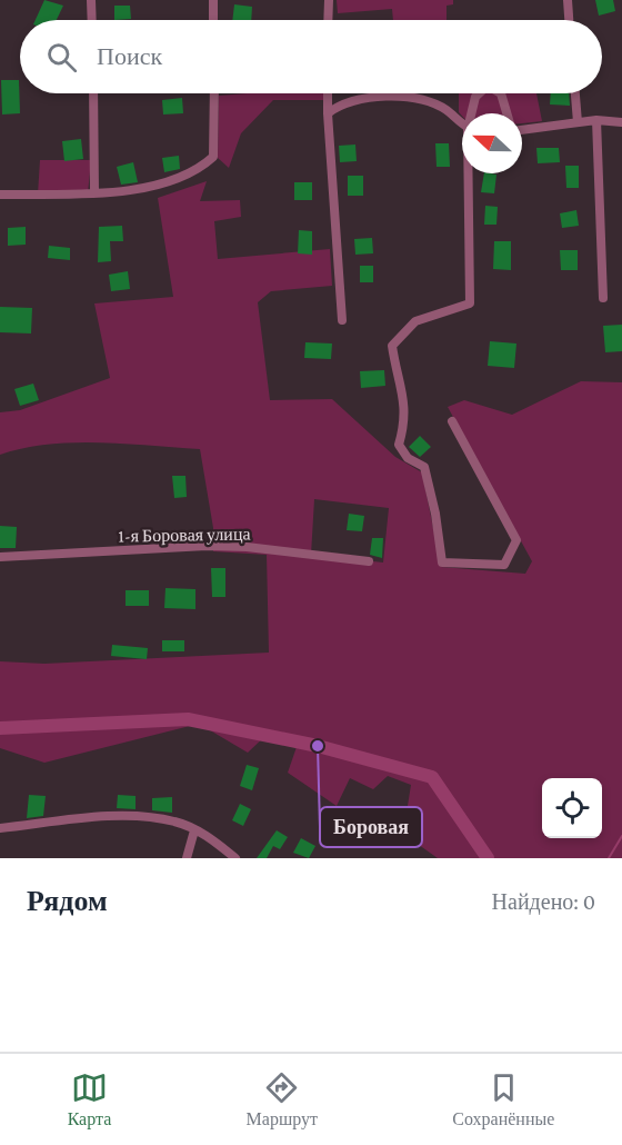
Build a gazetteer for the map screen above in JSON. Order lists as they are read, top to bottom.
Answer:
{
  "streets": {
    "street": ["1-я Боровая улица"]
  },
  "places": ["Боровая"],
  "north": "left",
  "page": {
    "search": "Поиск",
    "heading": ["Рядом", "Найдено: 0"],
    "nav": ["Карта", "Маршрут", "Сохранённые"]
  }
}
